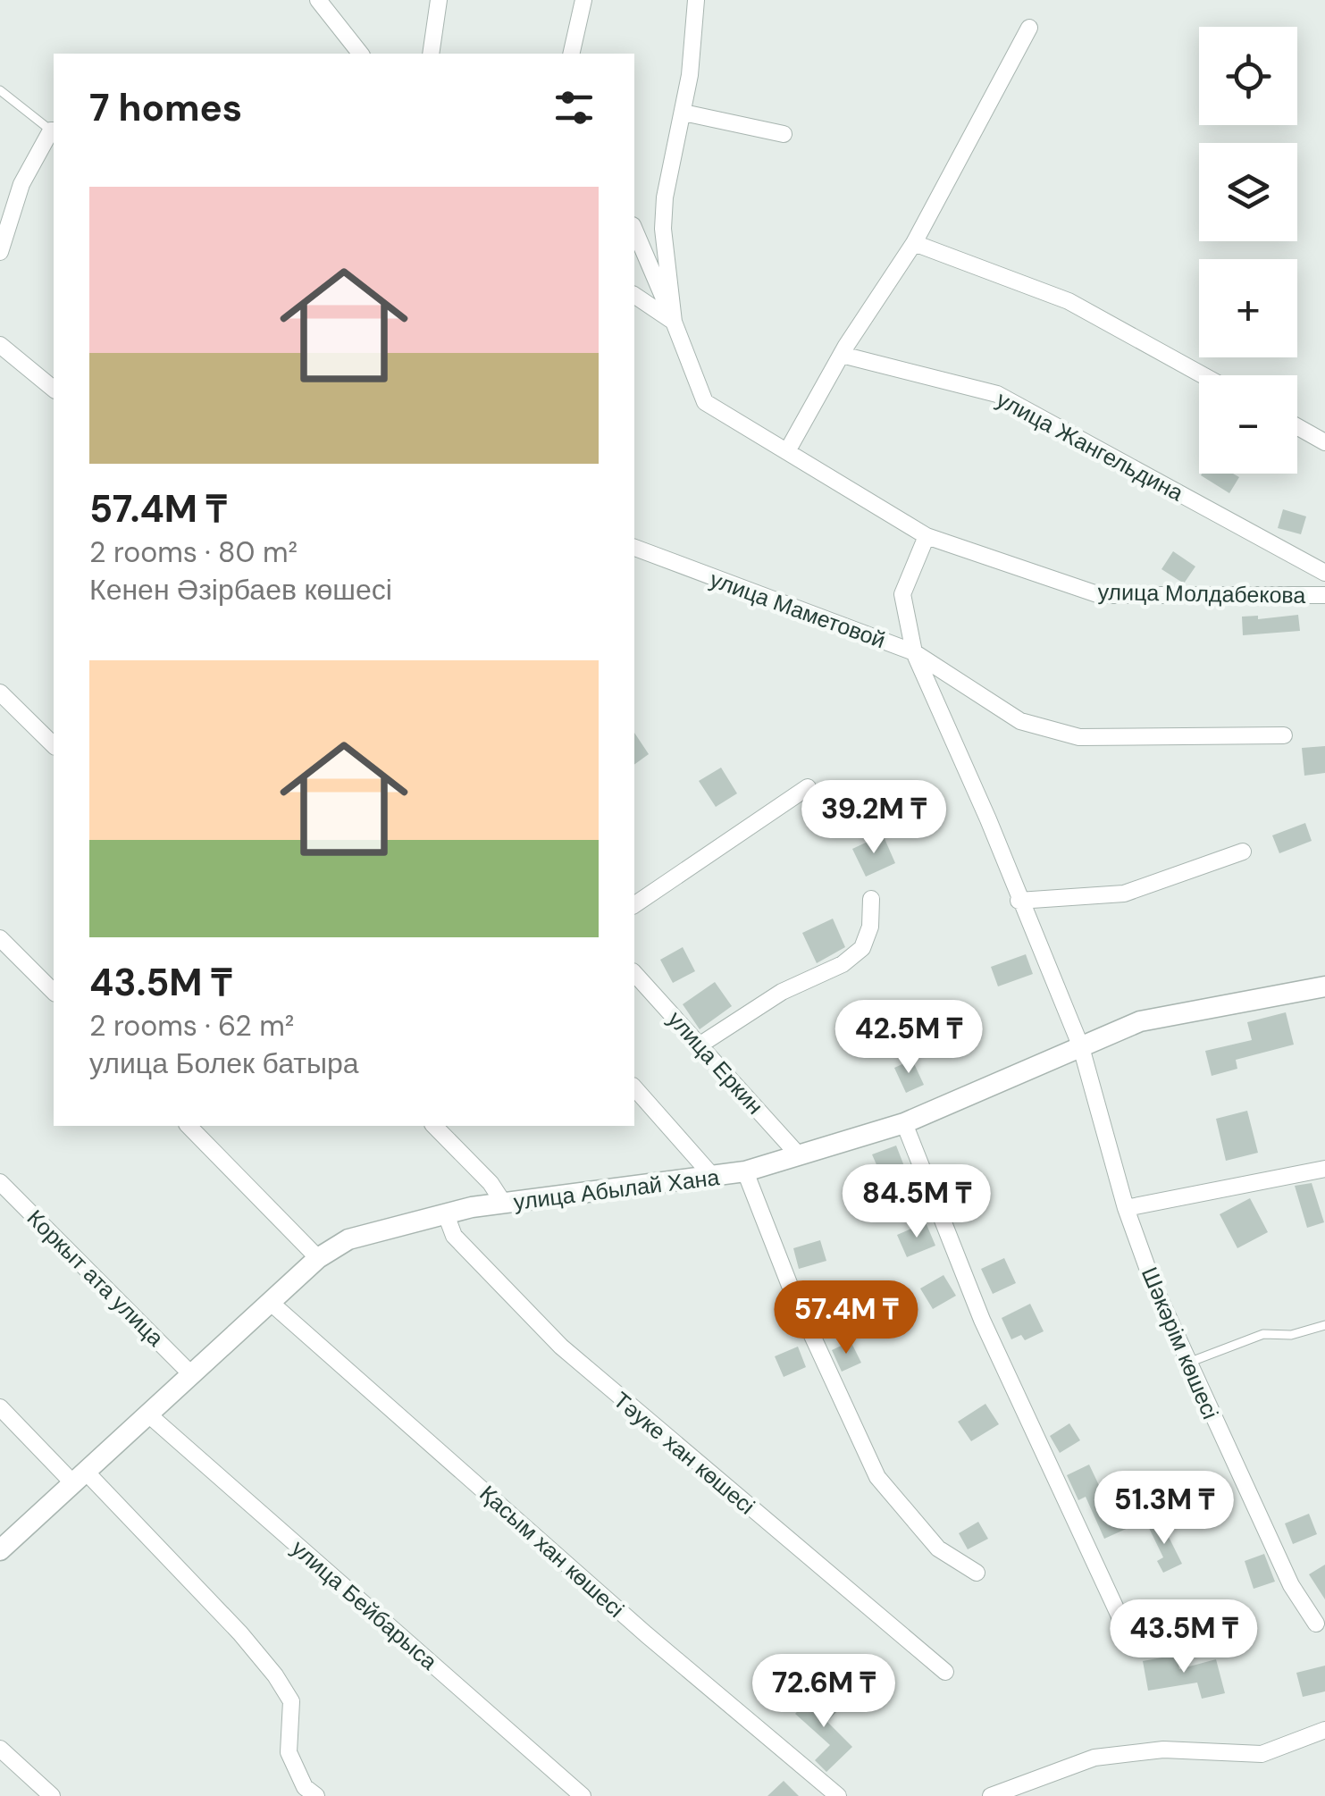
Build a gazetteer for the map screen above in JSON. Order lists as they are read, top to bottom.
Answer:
{
  "streets": {
    "street": [
      "улица Жангельдина",
      "улица Молдабекова",
      "улица Маметовой",
      "улица Еркин",
      "улица Абылай Хана",
      "Коркыт ата улица",
      "Шәкәрім көшесі",
      "Тәуке хан көшесі",
      "Қасым хан көшесі",
      "улица Бейбарыса"
    ]
  },
  "crossings": [
    ["улица Маметовой", "улица Абылай Хана"],
    ["улица Маметовой", "Шәкәрім көшесі"],
    ["улица Еркин", "улица Абылай Хана"],
    ["улица Абылай Хана", "Коркыт ата улица"],
    ["улица Абылай Хана", "Шәкәрім көшесі"],
    ["улица Абылай Хана", "Тәуке хан көшесі"],
    ["улица Абылай Хана", "Қасым хан көшесі"],
    ["улица Абылай Хана", "улица Бейбарыса"]
  ],
  "page": {
    "map_buttons": ["+", "−"],
    "heading": "7 homes",
    "list": [
      {
        "name": "57.4M ₸",
        "note": "2 rooms · 80 m² · Кенен Әзірбаев көшесі"
      },
      {
        "name": "43.5M ₸",
        "note": "2 rooms · 62 m² · улица Болек батыра"
      }
    ],
    "price": [
      "39.2M ₸",
      "42.5M ₸",
      "84.5M ₸",
      "57.4M ₸",
      "51.3M ₸",
      "43.5M ₸",
      "72.6M ₸"
    ]
  }
}
